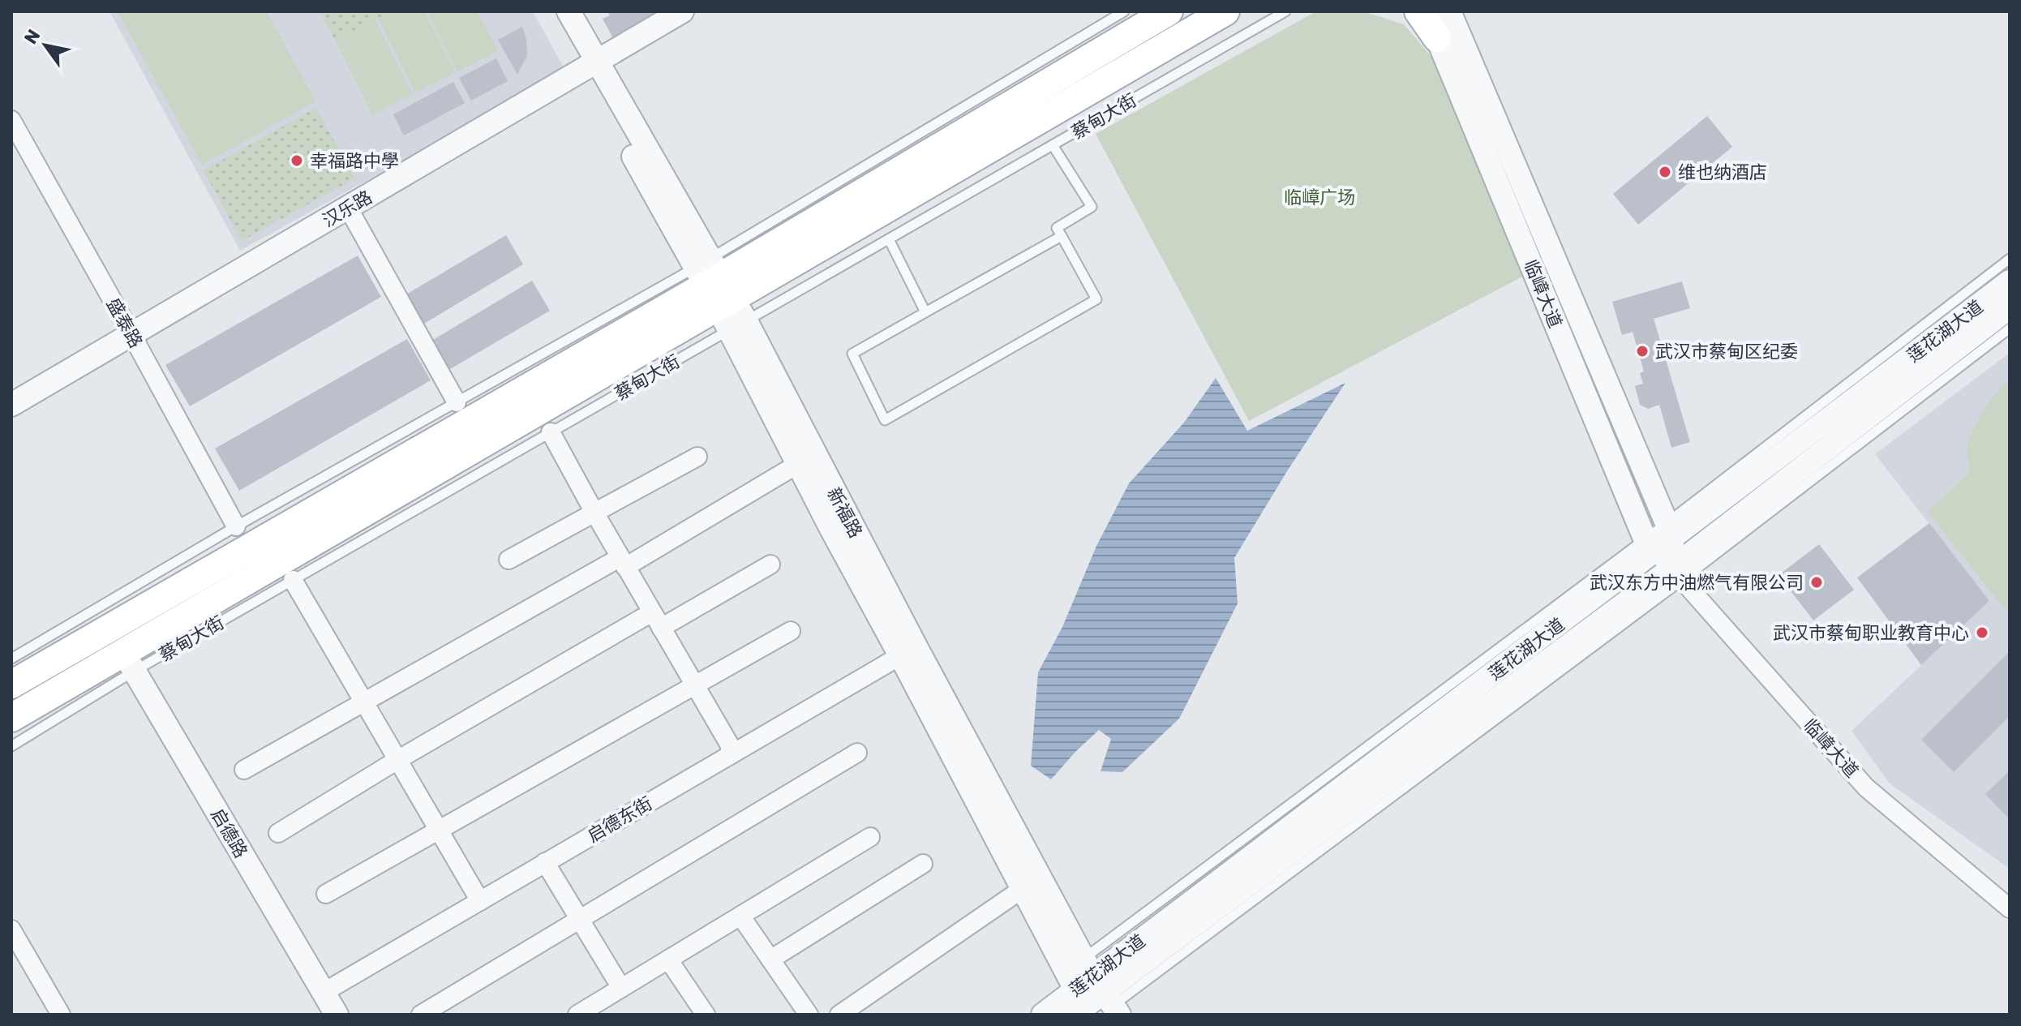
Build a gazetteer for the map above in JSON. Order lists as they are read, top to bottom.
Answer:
{
  "streets": {
    "main road": ["蔡甸大街"],
    "street": [
      "汉乐路",
      "临嶂大道",
      "盛泰路",
      "莲花湖大道",
      "新福路",
      "启德东街",
      "启德路"
    ]
  },
  "crossings": [
    ["蔡甸大街", "盛泰路"],
    ["蔡甸大街", "新福路"],
    ["蔡甸大街", "启德路"],
    ["汉乐路", "盛泰路"],
    ["汉乐路", "新福路"],
    ["临嶂大道", "莲花湖大道"],
    ["莲花湖大道", "新福路"],
    ["新福路", "启德东街"],
    ["启德东街", "启德路"]
  ],
  "parks": ["临嶂广场"],
  "places": [
    "幸福路中學",
    "维也纳酒店",
    "武汉市蔡甸区纪委",
    "武汉东方中油燃气有限公司",
    "武汉市蔡甸职业教育中心"
  ],
  "north": "top left"
}
